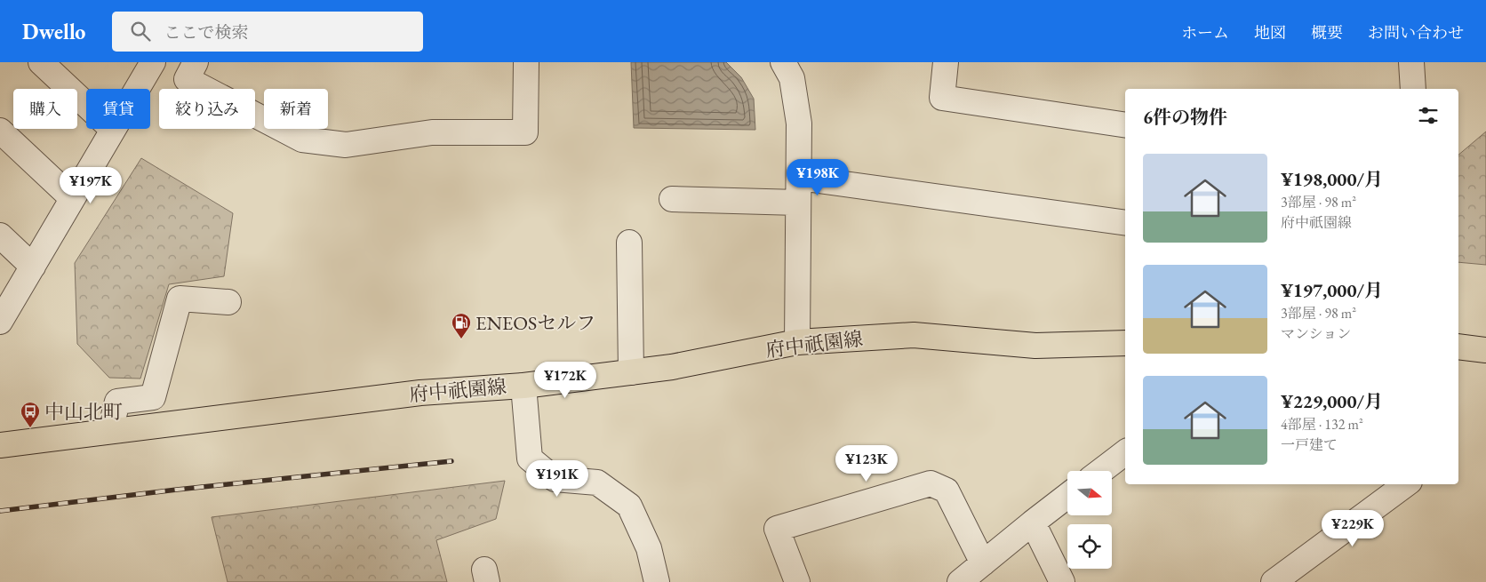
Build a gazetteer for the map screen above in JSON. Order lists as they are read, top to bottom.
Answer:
{
  "streets": {
    "main road": ["府中祇園線"]
  },
  "places": {
    "fuel station": ["ENEOSセルフ"],
    "bus stop": ["中山北町"]
  },
  "north": "right",
  "page": {
    "header": "Dwello",
    "search": "ここで検索",
    "nav": [
      "ホーム",
      "地図",
      "概要",
      "お問い合わせ"
    ],
    "chip": [
      "購入",
      "賃貸",
      "絞り込み",
      "新着"
    ],
    "heading": "6件の物件",
    "list": [
      {
        "name": "¥198,000/月",
        "note": "3部屋 · 98 m² · 府中祇園線"
      },
      {
        "name": "¥197,000/月",
        "note": "3部屋 · 98 m² · マンション"
      },
      {
        "name": "¥229,000/月",
        "note": "4部屋 · 132 m² · 一戸建て"
      }
    ],
    "price": [
      "¥198K",
      "¥197K",
      "¥172K",
      "¥123K",
      "¥191K",
      "¥229K"
    ]
  }
}
